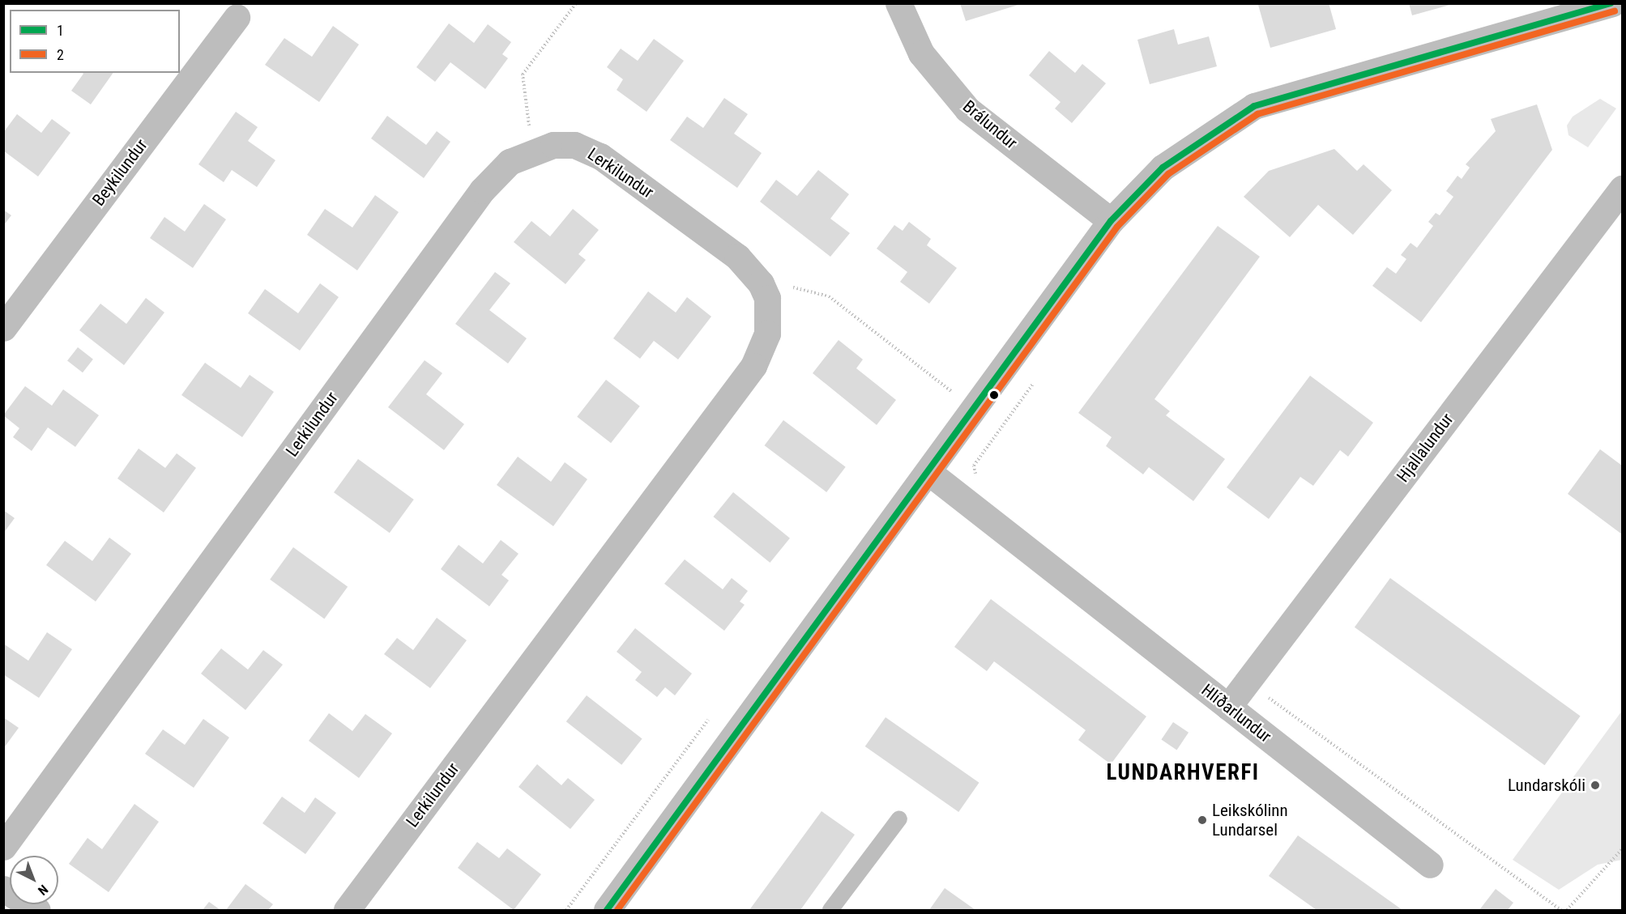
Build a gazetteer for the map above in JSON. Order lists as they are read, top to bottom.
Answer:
{
  "streets": {
    "street": [
      "Brálundur",
      "Beykilundur",
      "Lerkilundur",
      "Hjallalundur",
      "Hlíðarlundur"
    ]
  },
  "crossings": [
    ["Hjallalundur", "Hlíðarlundur"]
  ],
  "districts": ["LUNDARHVERFI"],
  "places": ["Lundarskóli", "Leikskólinn Lundarsel"],
  "lines": ["transit line 1", "transit line 2"],
  "legend": ["1", "2"],
  "north": "bottom right"
}
